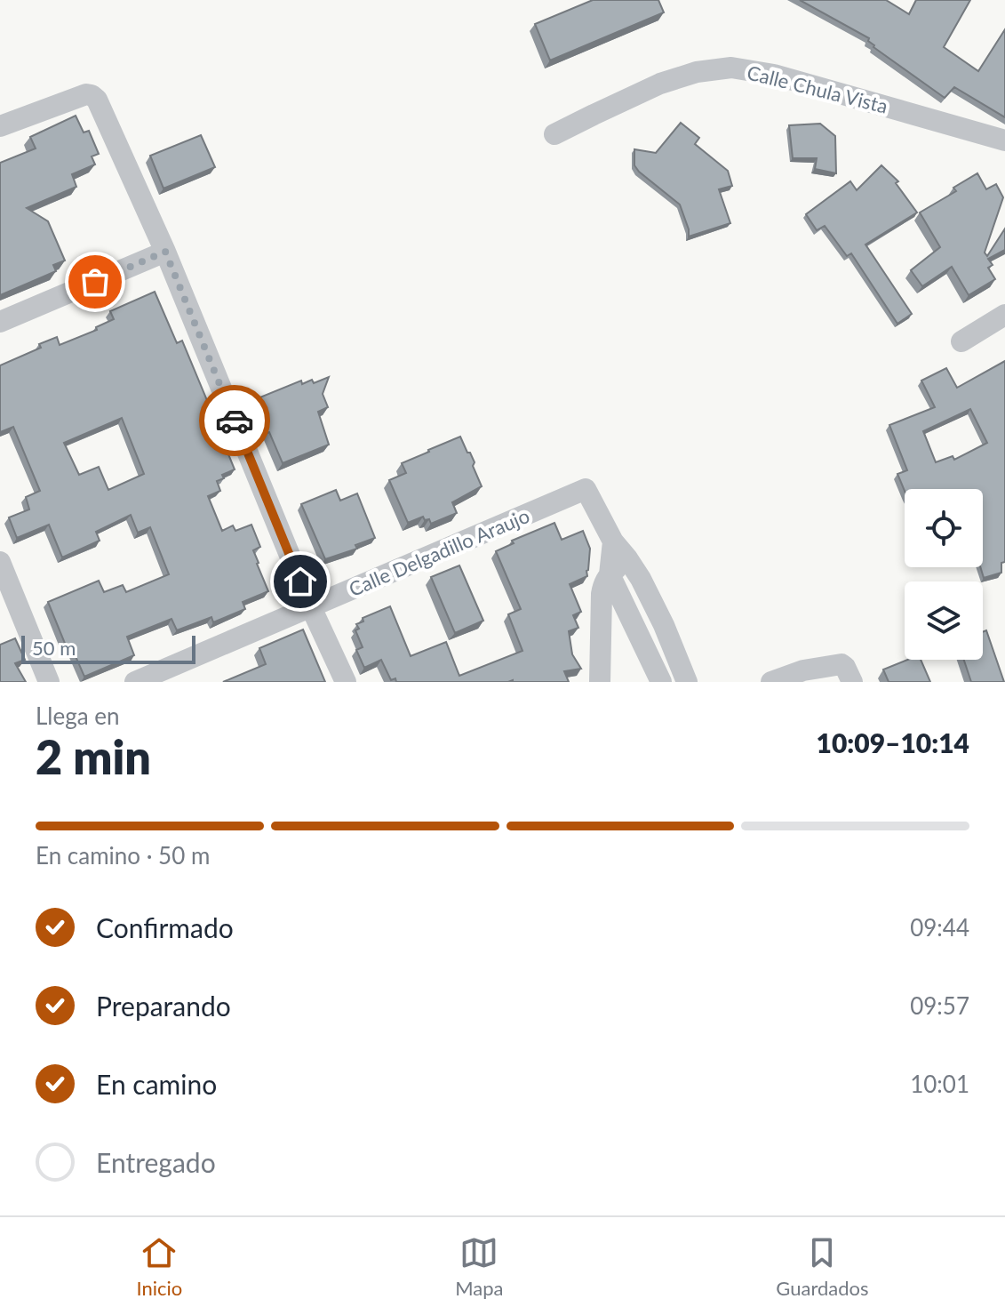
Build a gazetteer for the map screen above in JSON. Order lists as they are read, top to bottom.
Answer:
{
  "streets": {
    "street": ["Calle Chula Vista", "Calle Delgadillo Araujo"]
  },
  "scale_bar": "50 m",
  "page": {
    "scale": "50 m",
    "heading": ["2 min", "Llega en", "10:09–10:14"],
    "bar": "En camino · 50 m",
    "list": [
      ["Confirmado", "09:44"],
      ["Preparando", "09:57"],
      ["En camino", "10:01"],
      "Entregado"
    ],
    "tabs": ["Inicio", "Mapa", "Guardados"]
  }
}
